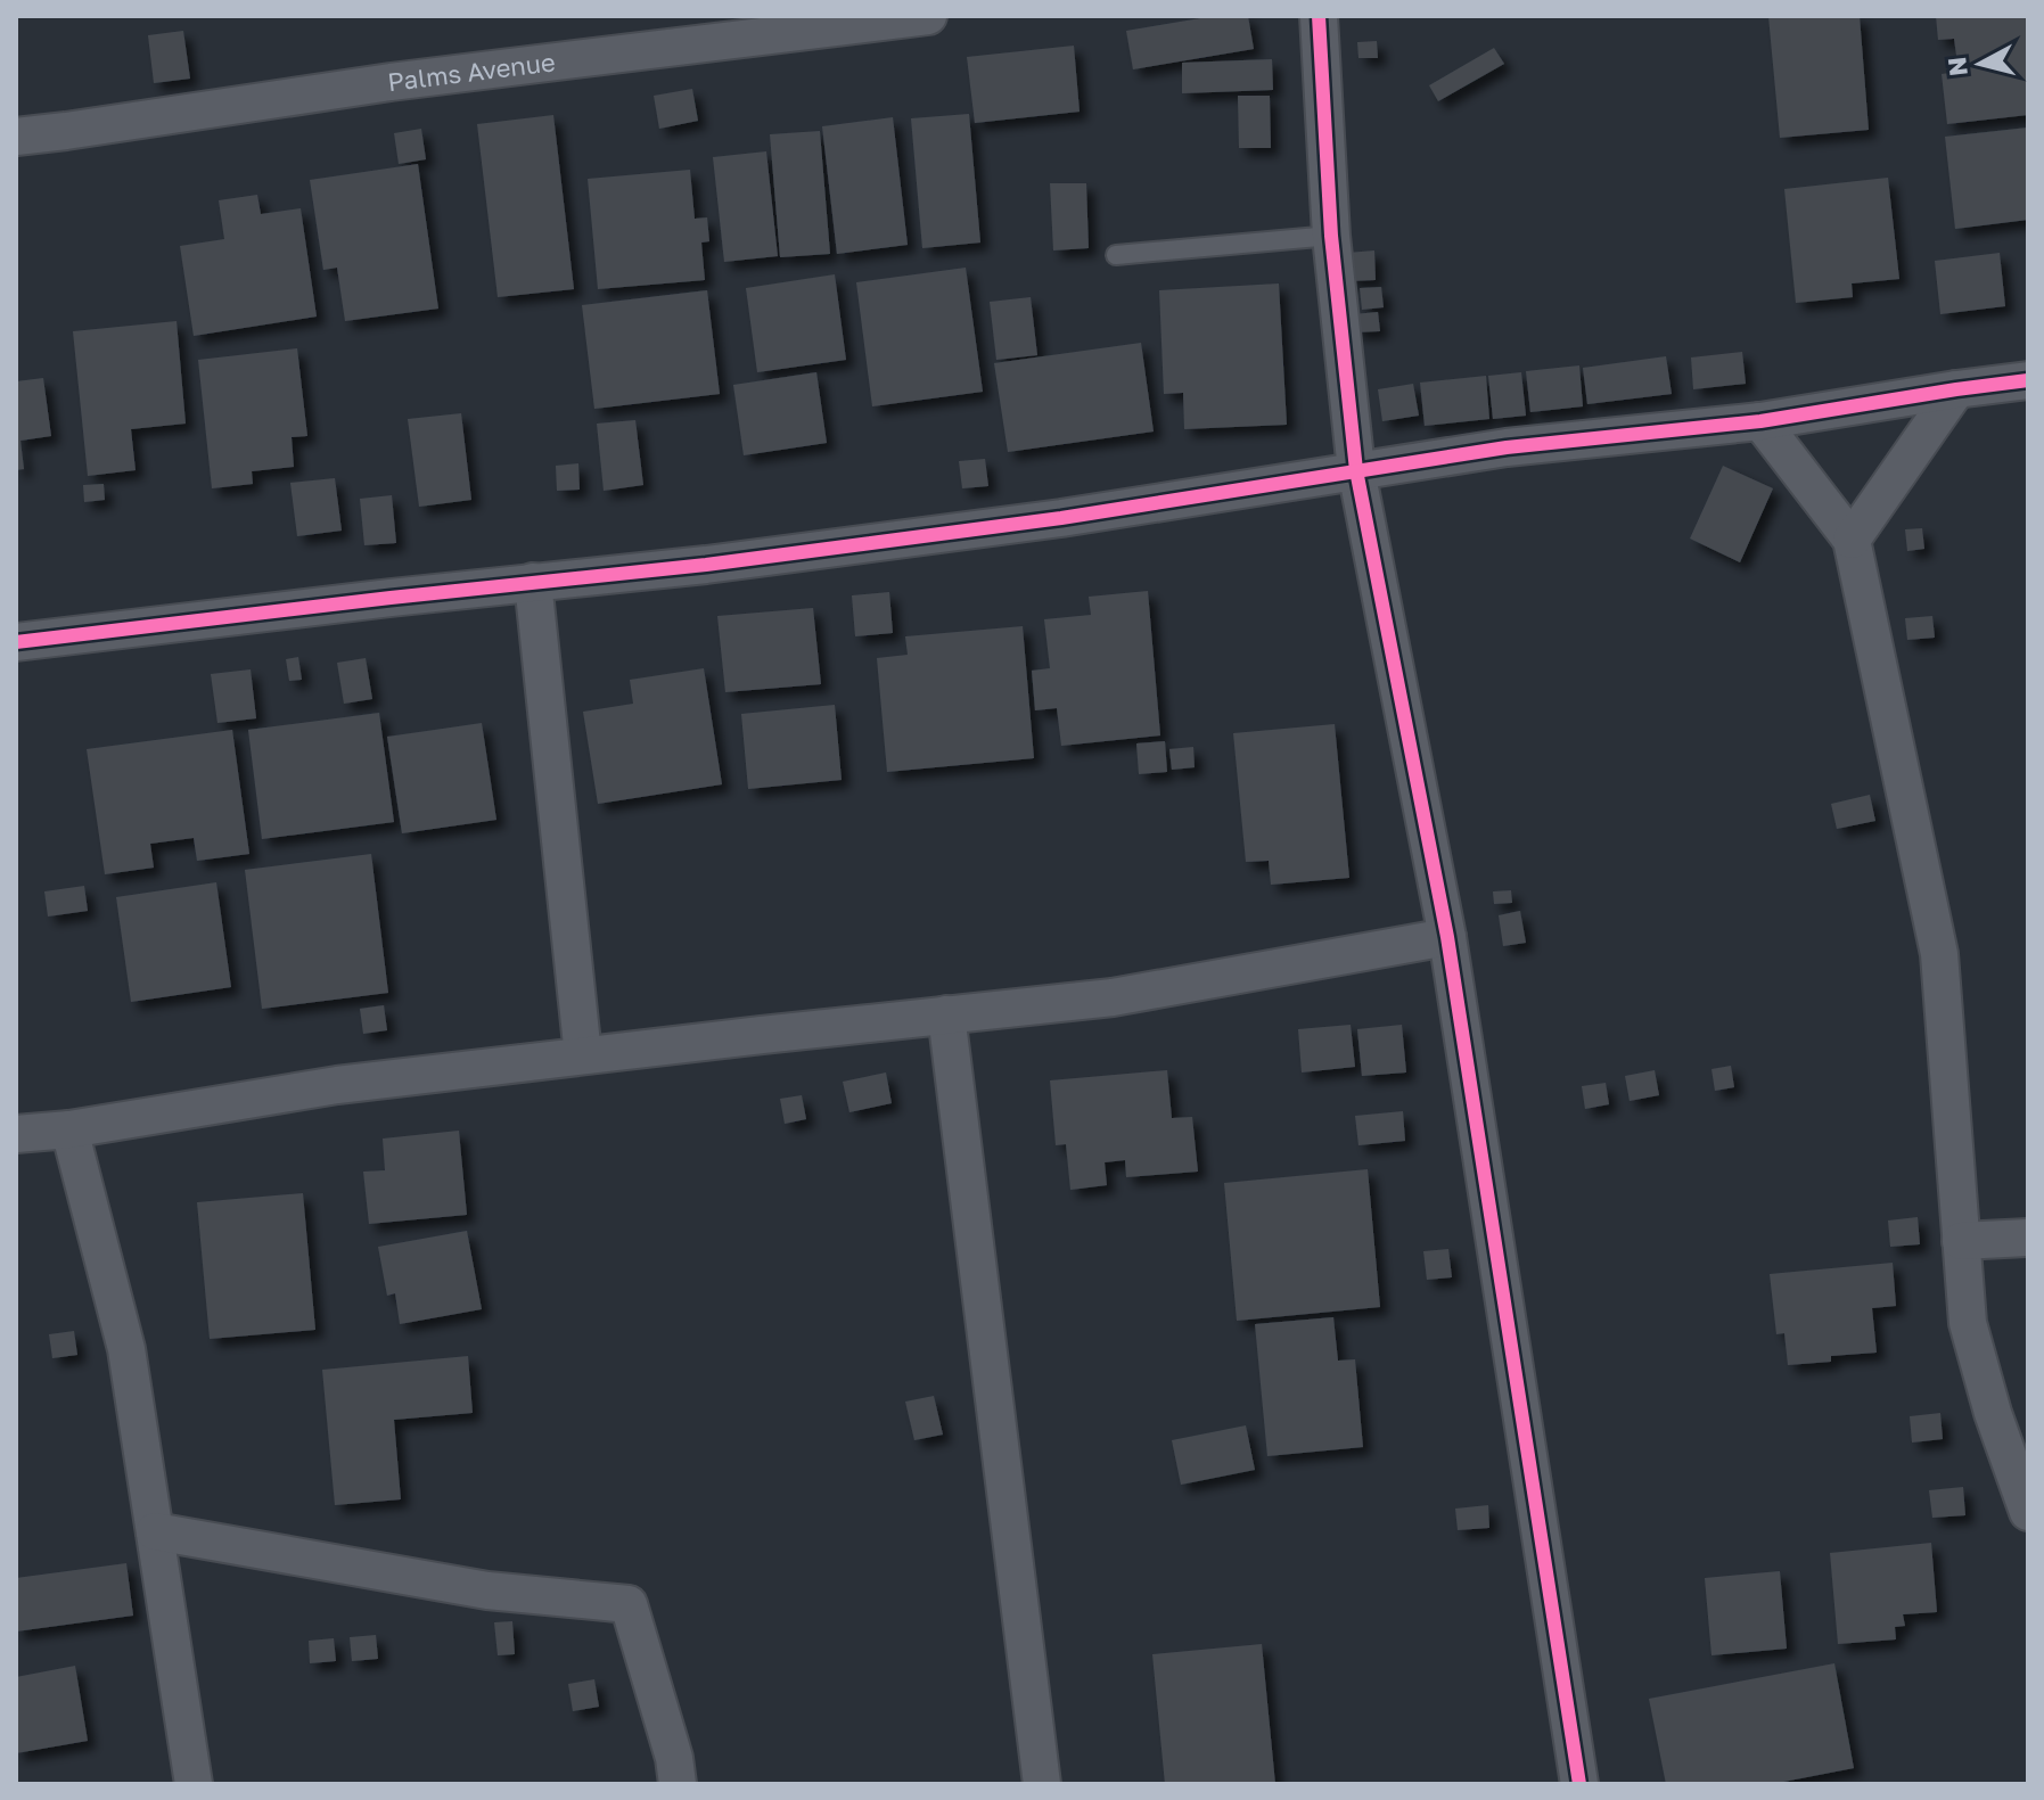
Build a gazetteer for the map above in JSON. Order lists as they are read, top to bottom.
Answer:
{
  "streets": {
    "street": ["Palms Avenue"]
  },
  "north": "left"
}
